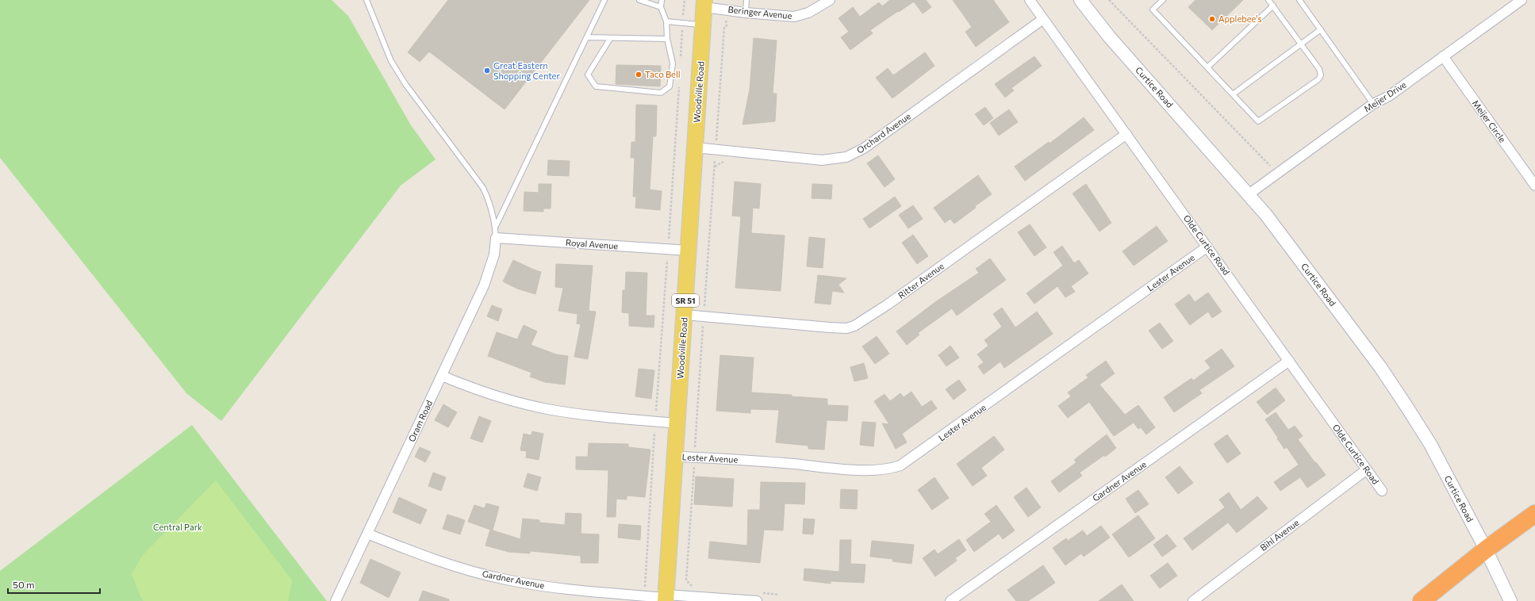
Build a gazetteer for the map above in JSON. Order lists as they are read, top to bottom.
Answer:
{
  "streets": {
    "main road": ["Woodville Road", "SR 51"],
    "street": [
      "Beringer Avenue",
      "Curtice Road",
      "Meijer Drive",
      "Meijer Circle",
      "Orchard Avenue",
      "Royal Avenue",
      "Olde Curtice Road",
      "Lester Avenue",
      "Ritter Avenue",
      "Oram Road",
      "Gardner Avenue",
      "Bihl Avenue"
    ]
  },
  "crossings": [
    ["Beringer Avenue", "Woodville Road"],
    ["Curtice Road", "Meijer Drive"],
    ["Woodville Road", "Orchard Avenue"],
    ["Woodville Road", "Royal Avenue"],
    ["Woodville Road", "Lester Avenue"],
    ["Woodville Road", "Ritter Avenue"],
    ["Woodville Road", "Gardner Avenue"],
    ["Meijer Drive", "Meijer Circle"],
    ["Orchard Avenue", "Olde Curtice Road"],
    ["Royal Avenue", "Oram Road"],
    ["Olde Curtice Road", "Lester Avenue"],
    ["Olde Curtice Road", "Ritter Avenue"],
    ["Olde Curtice Road", "Gardner Avenue"],
    ["Olde Curtice Road", "Bihl Avenue"],
    ["Oram Road", "Gardner Avenue"]
  ],
  "parks": ["Central Park"],
  "places": ["Applebee's", "Great Eastern Shopping Center", "Taco Bell"],
  "scale_bar": "50 m"
}
